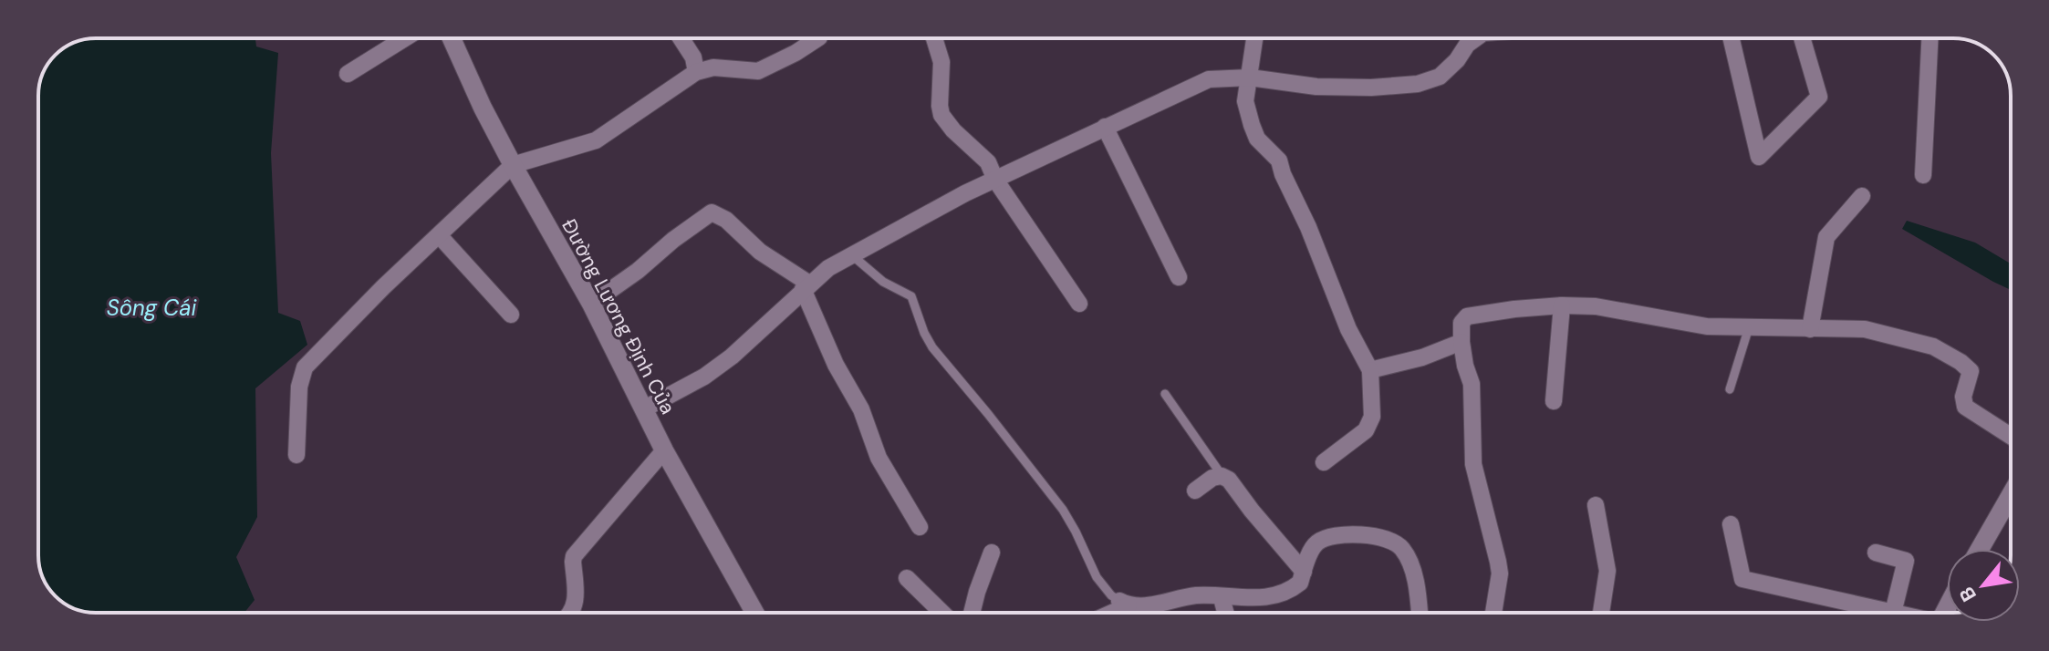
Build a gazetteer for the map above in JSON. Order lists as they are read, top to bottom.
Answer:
{
  "streets": {
    "street": ["Đường Lương Định Của"]
  },
  "water": ["Sông Cái"],
  "north": "bottom left"
}
